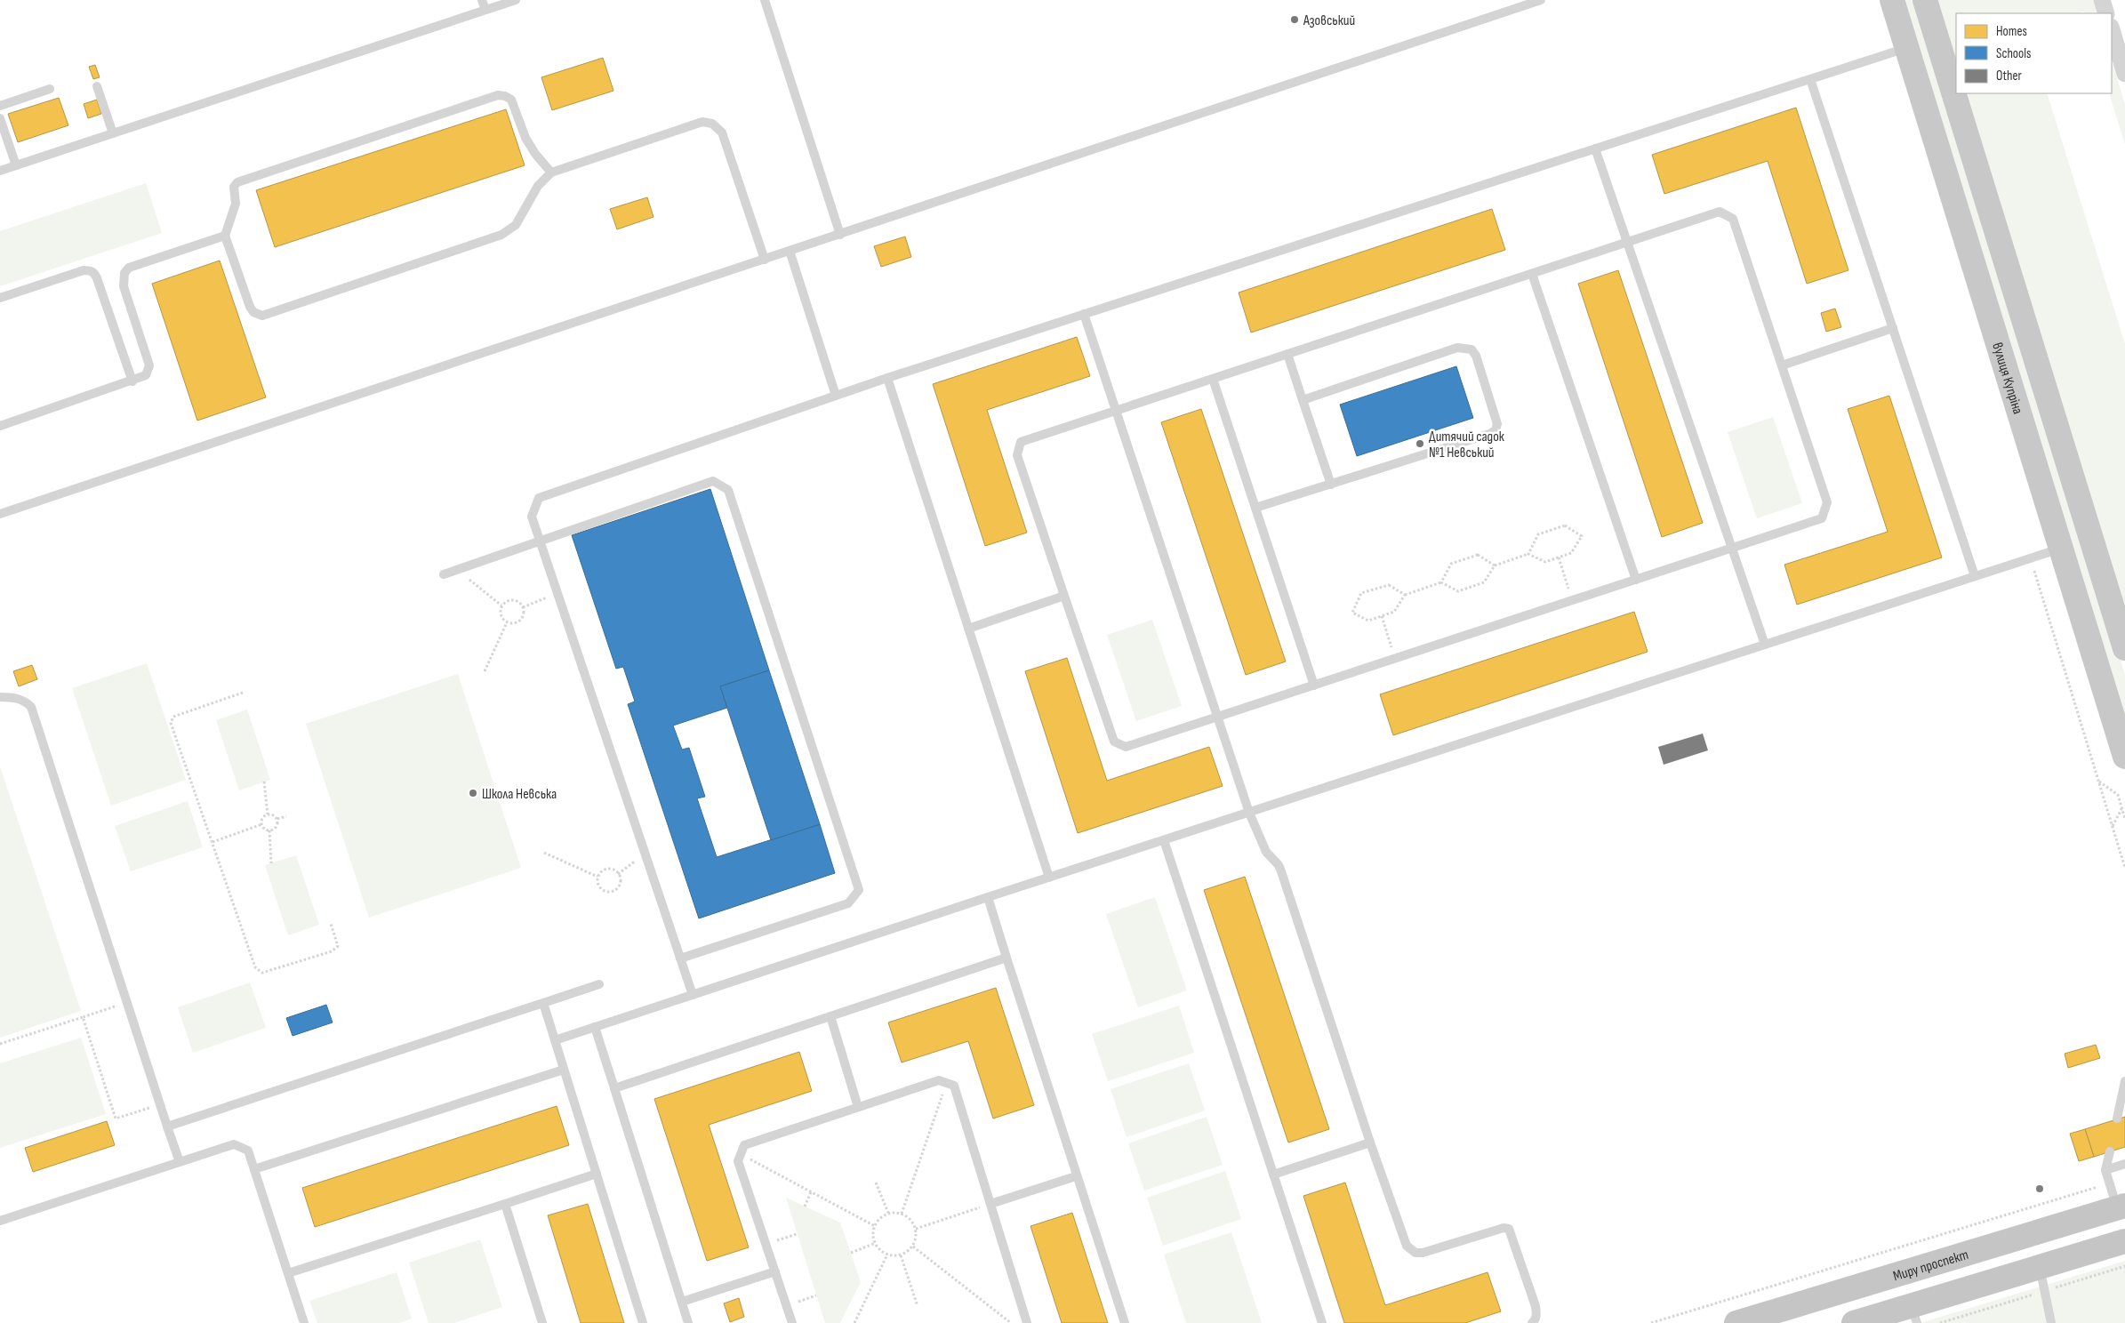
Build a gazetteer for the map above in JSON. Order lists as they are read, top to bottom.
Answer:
{
  "streets": {
    "highway": ["Миру проспект"],
    "main road": ["вулиця Купріна"]
  },
  "places": ["Азовський", "Дитячий садок №1 Невський", "Школа Невська"],
  "legend": ["Homes", "Schools", "Other"]
}
